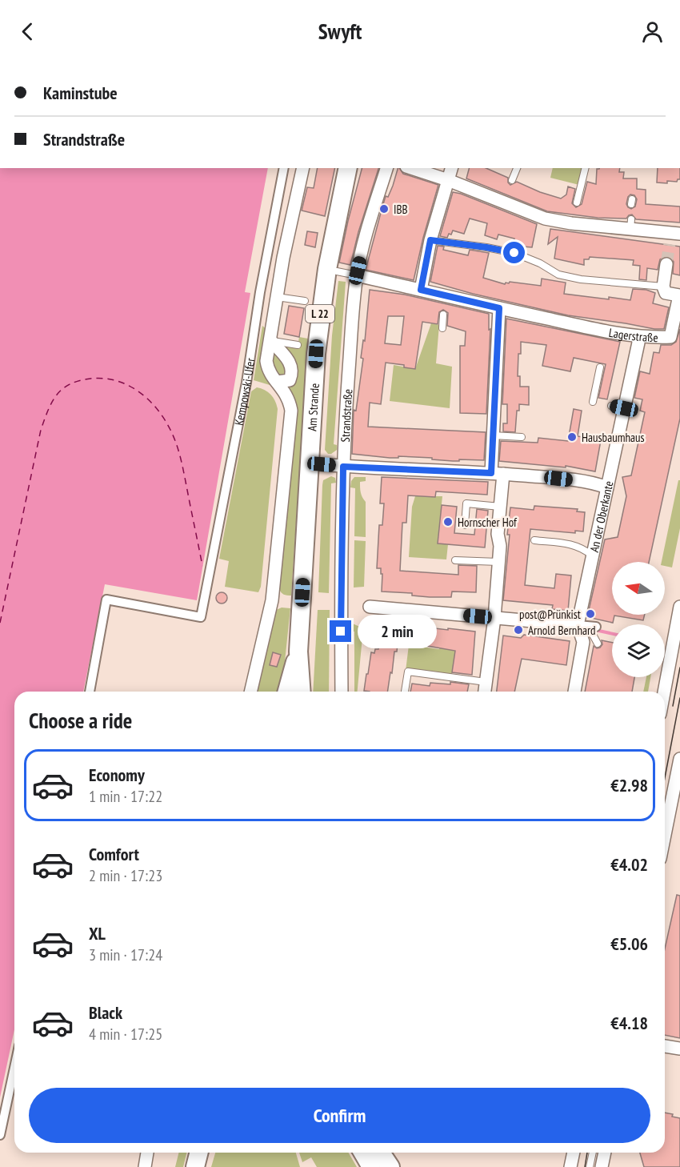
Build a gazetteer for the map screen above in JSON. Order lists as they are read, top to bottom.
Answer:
{
  "streets": {
    "main road": ["L 22", "Am Strande"],
    "street": [
      "Lagerstraße",
      "Kempowski-Ufer",
      "Strandstraße",
      "An der Oberkante"
    ]
  },
  "crossings": [
    ["Lagerstraße", "Strandstraße"],
    ["Lagerstraße", "An der Oberkante"]
  ],
  "places": [
    "IBB",
    "Hausbaumhaus",
    "Hornscher Hof",
    "post@Prünkist",
    "Arnold Bernhard"
  ],
  "north": "left",
  "page": {
    "header": "Swyft",
    "banner": ["Kaminstube", "Strandstraße"],
    "bubble": "2 min",
    "heading": "Choose a ride",
    "list": [
      {
        "name": "Economy",
        "note": "1 min · 17:22",
        "value": "€2.98"
      },
      {
        "name": "Comfort",
        "note": "2 min · 17:23",
        "value": "€4.02"
      },
      {
        "name": "XL",
        "note": "3 min · 17:24",
        "value": "€5.06"
      },
      {
        "name": "Black",
        "note": "4 min · 17:25",
        "value": "€4.18"
      }
    ],
    "buttons": "Confirm"
  }
}
